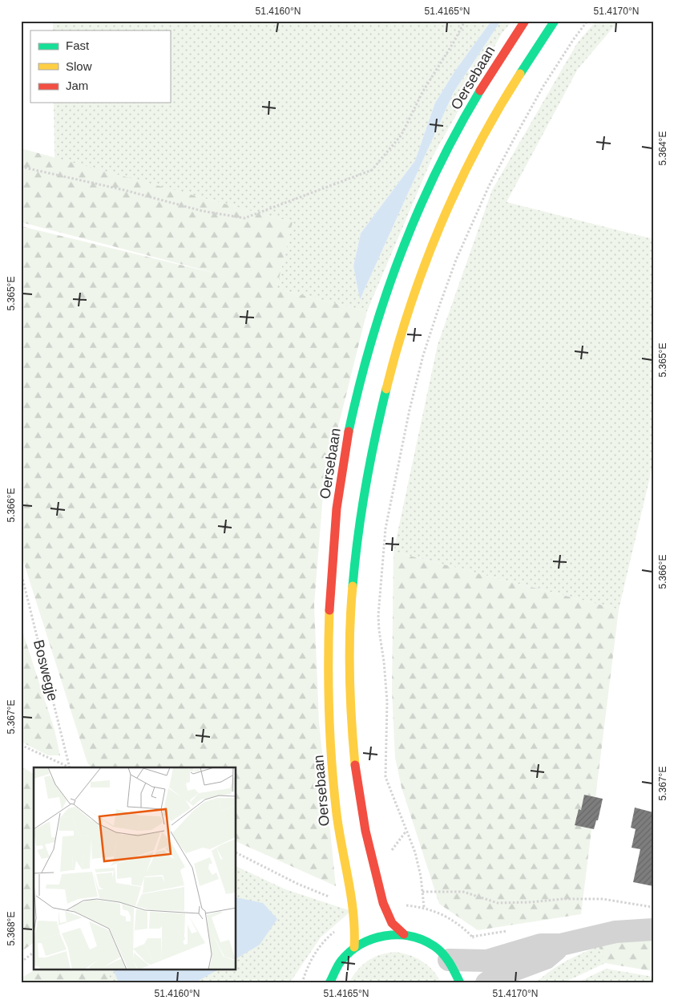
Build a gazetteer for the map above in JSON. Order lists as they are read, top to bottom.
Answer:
{
  "streets": {
    "main road": ["Oersebaan"],
    "path": ["Boswegje"]
  },
  "legend": ["Fast", "Slow", "Jam"],
  "coordinates": [
    "51.4160°N",
    "51.4165°N",
    "51.4170°N",
    "5.364°E",
    "5.365°E",
    "5.366°E",
    "5.367°E",
    "5.368°E"
  ]
}
